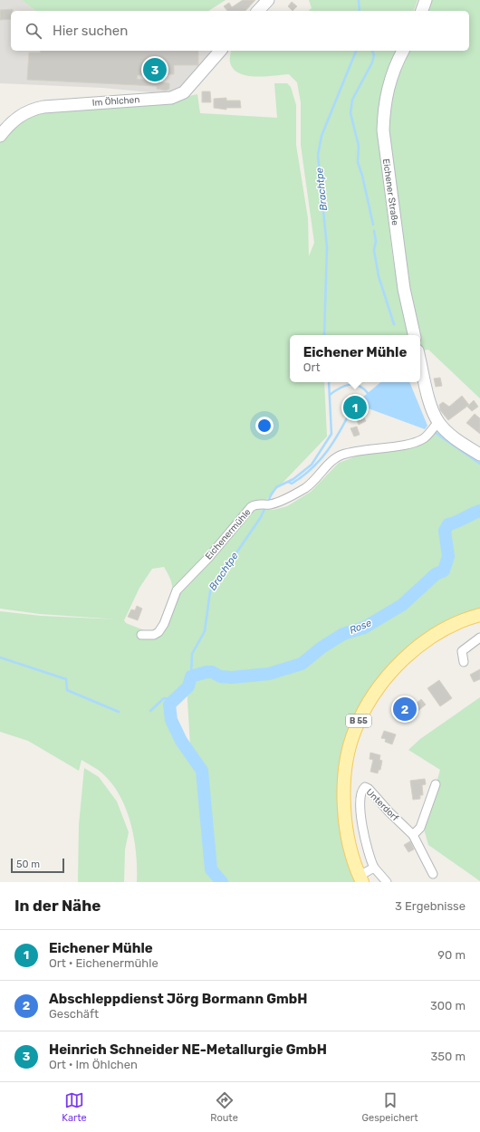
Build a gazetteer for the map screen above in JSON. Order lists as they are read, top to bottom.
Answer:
{
  "streets": {
    "main road": ["Im Öhlchen", "Eichener Straße", "B 55"],
    "street": ["Eichenermühle", "Unterdorf"]
  },
  "water": ["Brachtpe", "Rose"],
  "scale_bar": "50 m",
  "page": {
    "search": "Hier suchen",
    "pins": ["3", "1", "2"],
    "popup": ["Eichener Mühle", "Ort"],
    "scale": "50 m",
    "heading": ["In der Nähe", "3 Ergebnisse"],
    "list": [
      {
        "mark": "1",
        "name": "Eichener Mühle",
        "note": "Ort · Eichenermühle",
        "value": "90 m"
      },
      {
        "mark": "2",
        "name": "Abschleppdienst Jörg Bormann GmbH",
        "note": "Geschäft",
        "value": "300 m"
      },
      {
        "mark": "3",
        "name": "Heinrich Schneider NE-Metallurgie GmbH",
        "note": "Ort · Im Öhlchen",
        "value": "350 m"
      }
    ],
    "nav": ["Karte", "Route", "Gespeichert"]
  }
}
